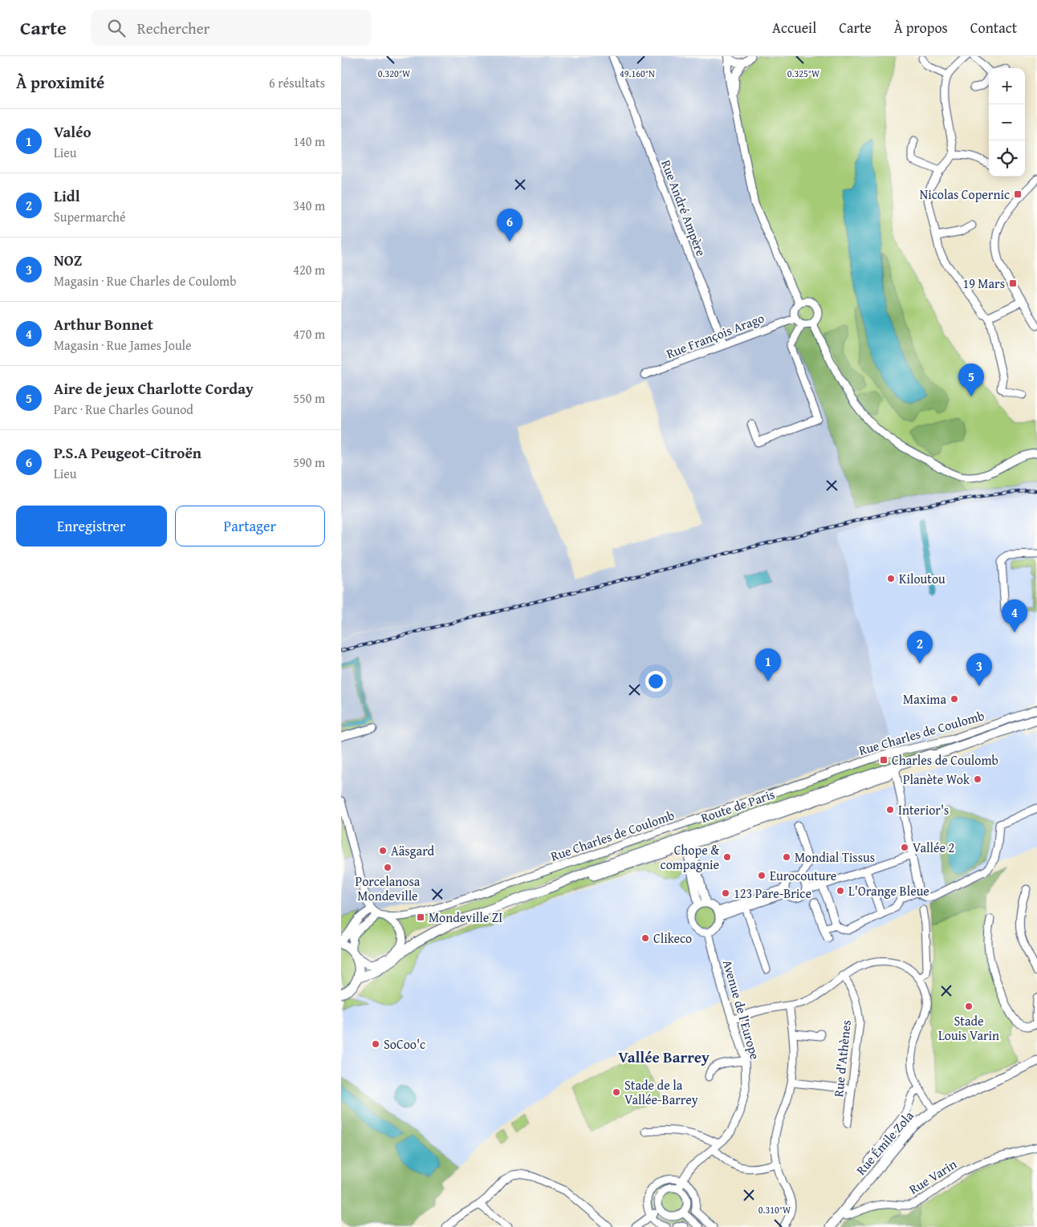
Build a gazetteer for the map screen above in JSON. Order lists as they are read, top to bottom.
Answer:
{
  "streets": {
    "main road": ["Route de Paris", "Rue Émile Zola"],
    "street": [
      "Rue André Ampère",
      "Rue François Arago",
      "Rue Charles de Coulomb",
      "Avenue de l'Europe",
      "Rue d'Athènes",
      "Rue Varin"
    ]
  },
  "crossings": [
    ["Rue André Ampère", "Rue François Arago"],
    ["Rue Charles de Coulomb", "Route de Paris"],
    ["Rue Émile Zola", "Rue Varin"]
  ],
  "districts": ["Vallée Barrey"],
  "places": {
    "transit": [
      "Nicolas Copernic",
      "19 Mars",
      "Charles de Coulomb",
      "Mondeville ZI"
    ],
    "other": [
      "Kiloutou",
      "Maxima",
      "Planète Wok",
      "Interior's",
      "Vallée 2",
      "Aäsgard",
      "Chope & compagnie",
      "Mondial Tissus",
      "Porcelanosa Mondeville",
      "Eurocouture",
      "L'Orange Bleue",
      "123 Pare-Brice",
      "Clikeco",
      "Stade Louis Varin",
      "SoCoo'c",
      "Stade de la Vallée-Barrey"
    ]
  },
  "page": {
    "header": "Carte",
    "search": "Rechercher",
    "nav": [
      "Accueil",
      "Carte",
      "À propos",
      "Contact"
    ],
    "heading": ["À proximité", "6 résultats"],
    "map_buttons": ["+", "−"],
    "list": [
      {
        "mark": "1",
        "name": "Valéo",
        "note": "Lieu",
        "value": "140 m"
      },
      {
        "mark": "2",
        "name": "Lidl",
        "note": "Supermarché",
        "value": "340 m"
      },
      {
        "mark": "3",
        "name": "NOZ",
        "note": "Magasin · Rue Charles de Coulomb",
        "value": "420 m"
      },
      {
        "mark": "4",
        "name": "Arthur Bonnet",
        "note": "Magasin · Rue James Joule",
        "value": "470 m"
      },
      {
        "mark": "5",
        "name": "Aire de jeux Charlotte Corday",
        "note": "Parc · Rue Charles Gounod",
        "value": "550 m"
      },
      {
        "mark": "6",
        "name": "P.S.A Peugeot-Citroën",
        "note": "Lieu",
        "value": "590 m"
      }
    ],
    "pins": [
      "6",
      "5",
      "4",
      "2",
      "1",
      "3"
    ],
    "buttons": ["Enregistrer", "Partager"]
  },
  "coordinates": [
    "0.320°W",
    "0.325°W",
    "49.160°N",
    "0.310°W"
  ]
}
